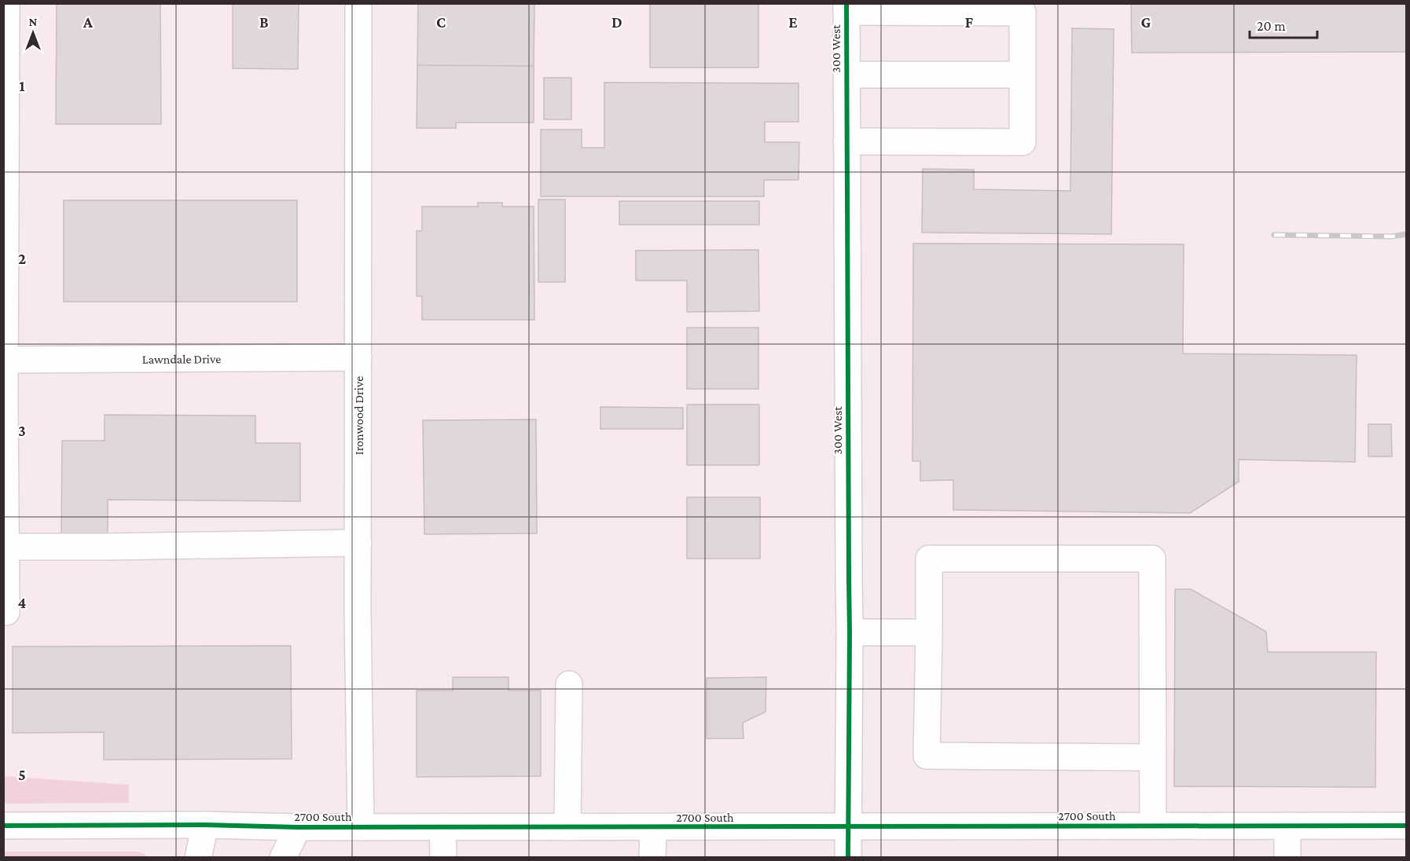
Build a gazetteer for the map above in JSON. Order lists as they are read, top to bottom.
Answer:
{
  "streets": {
    "street": [
      "300 West",
      "Lawndale Drive",
      "Ironwood Drive",
      "2700 South"
    ]
  },
  "crossings": [
    ["300 West", "2700 South"],
    ["Lawndale Drive", "Ironwood Drive"],
    ["Ironwood Drive", "2700 South"]
  ],
  "scale_bar": "20 m",
  "north": "top",
  "grid": {
    "columns": [
      "A",
      "B",
      "C",
      "D",
      "E",
      "F",
      "G"
    ],
    "rows": [
      "1",
      "2",
      "3",
      "4",
      "5"
    ]
  }
}
